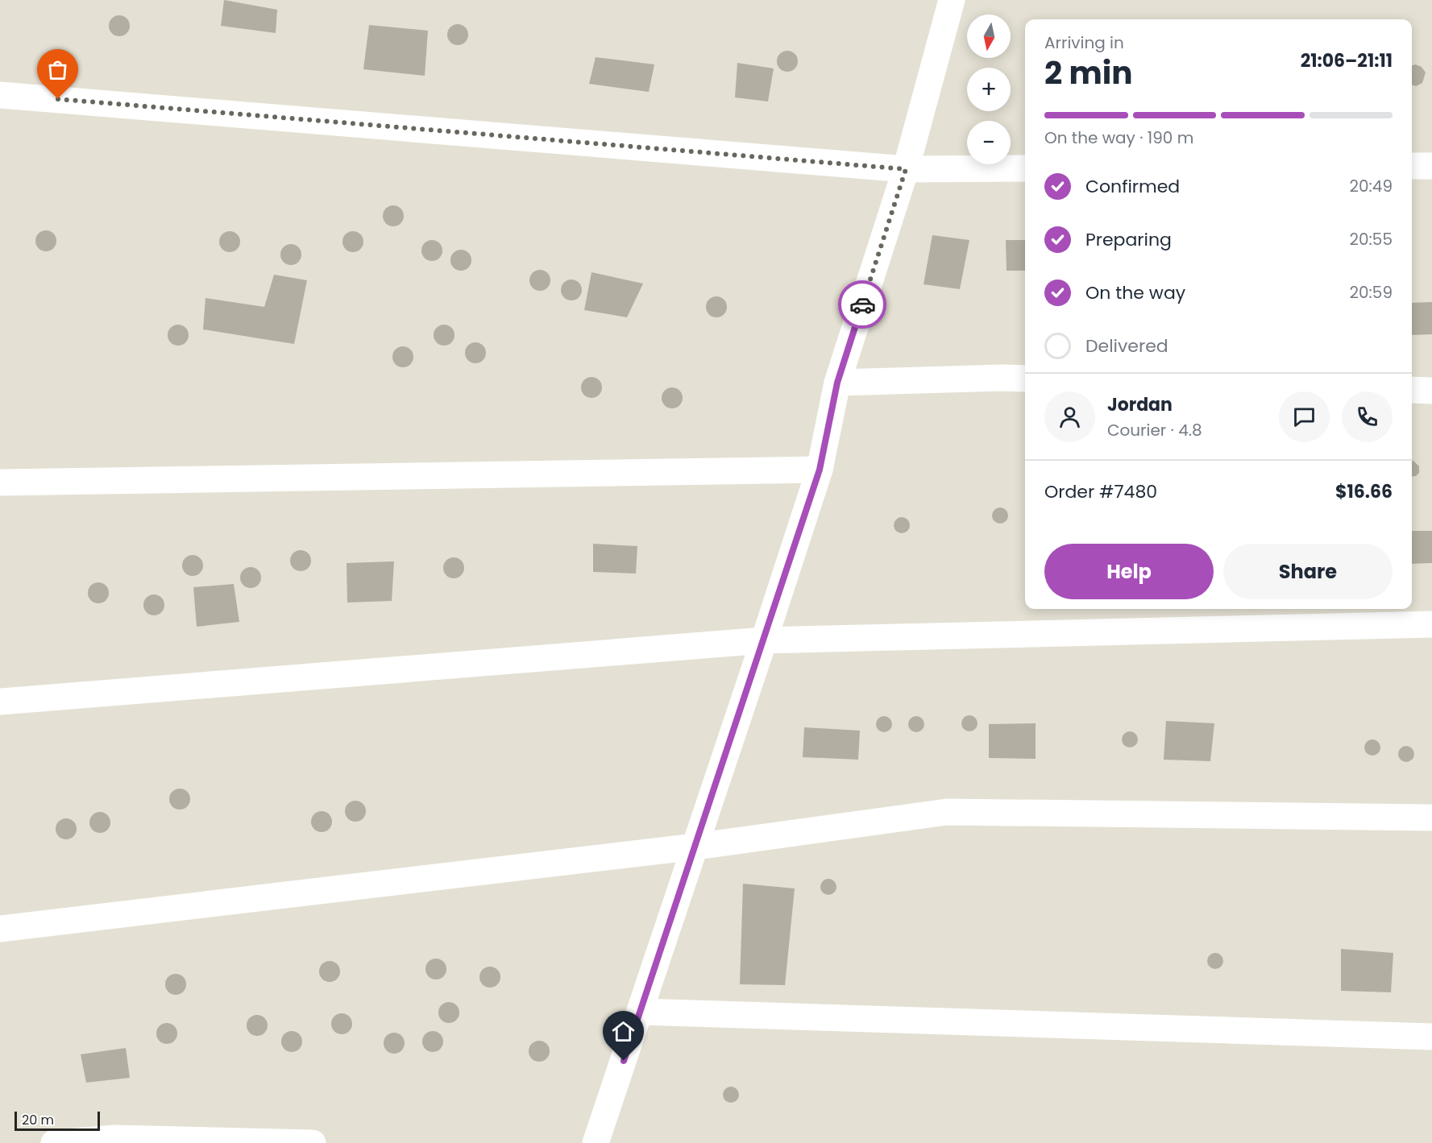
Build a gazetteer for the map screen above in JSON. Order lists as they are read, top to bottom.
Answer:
{
  "scale_bar": "20 m",
  "north": "bottom",
  "page": {
    "map_buttons": ["+", "−"],
    "heading": ["2 min", "Arriving in", "21:06–21:11"],
    "panel": [
      "Jordan",
      "Courier · 4.8",
      "Order #7480",
      "$16.66"
    ],
    "bar": "On the way · 190 m",
    "list": [
      ["Confirmed", "20:49"],
      ["Preparing", "20:55"],
      ["On the way", "20:59"],
      "Delivered"
    ],
    "buttons": ["Help", "Share"],
    "scale": "20 m"
  }
}
